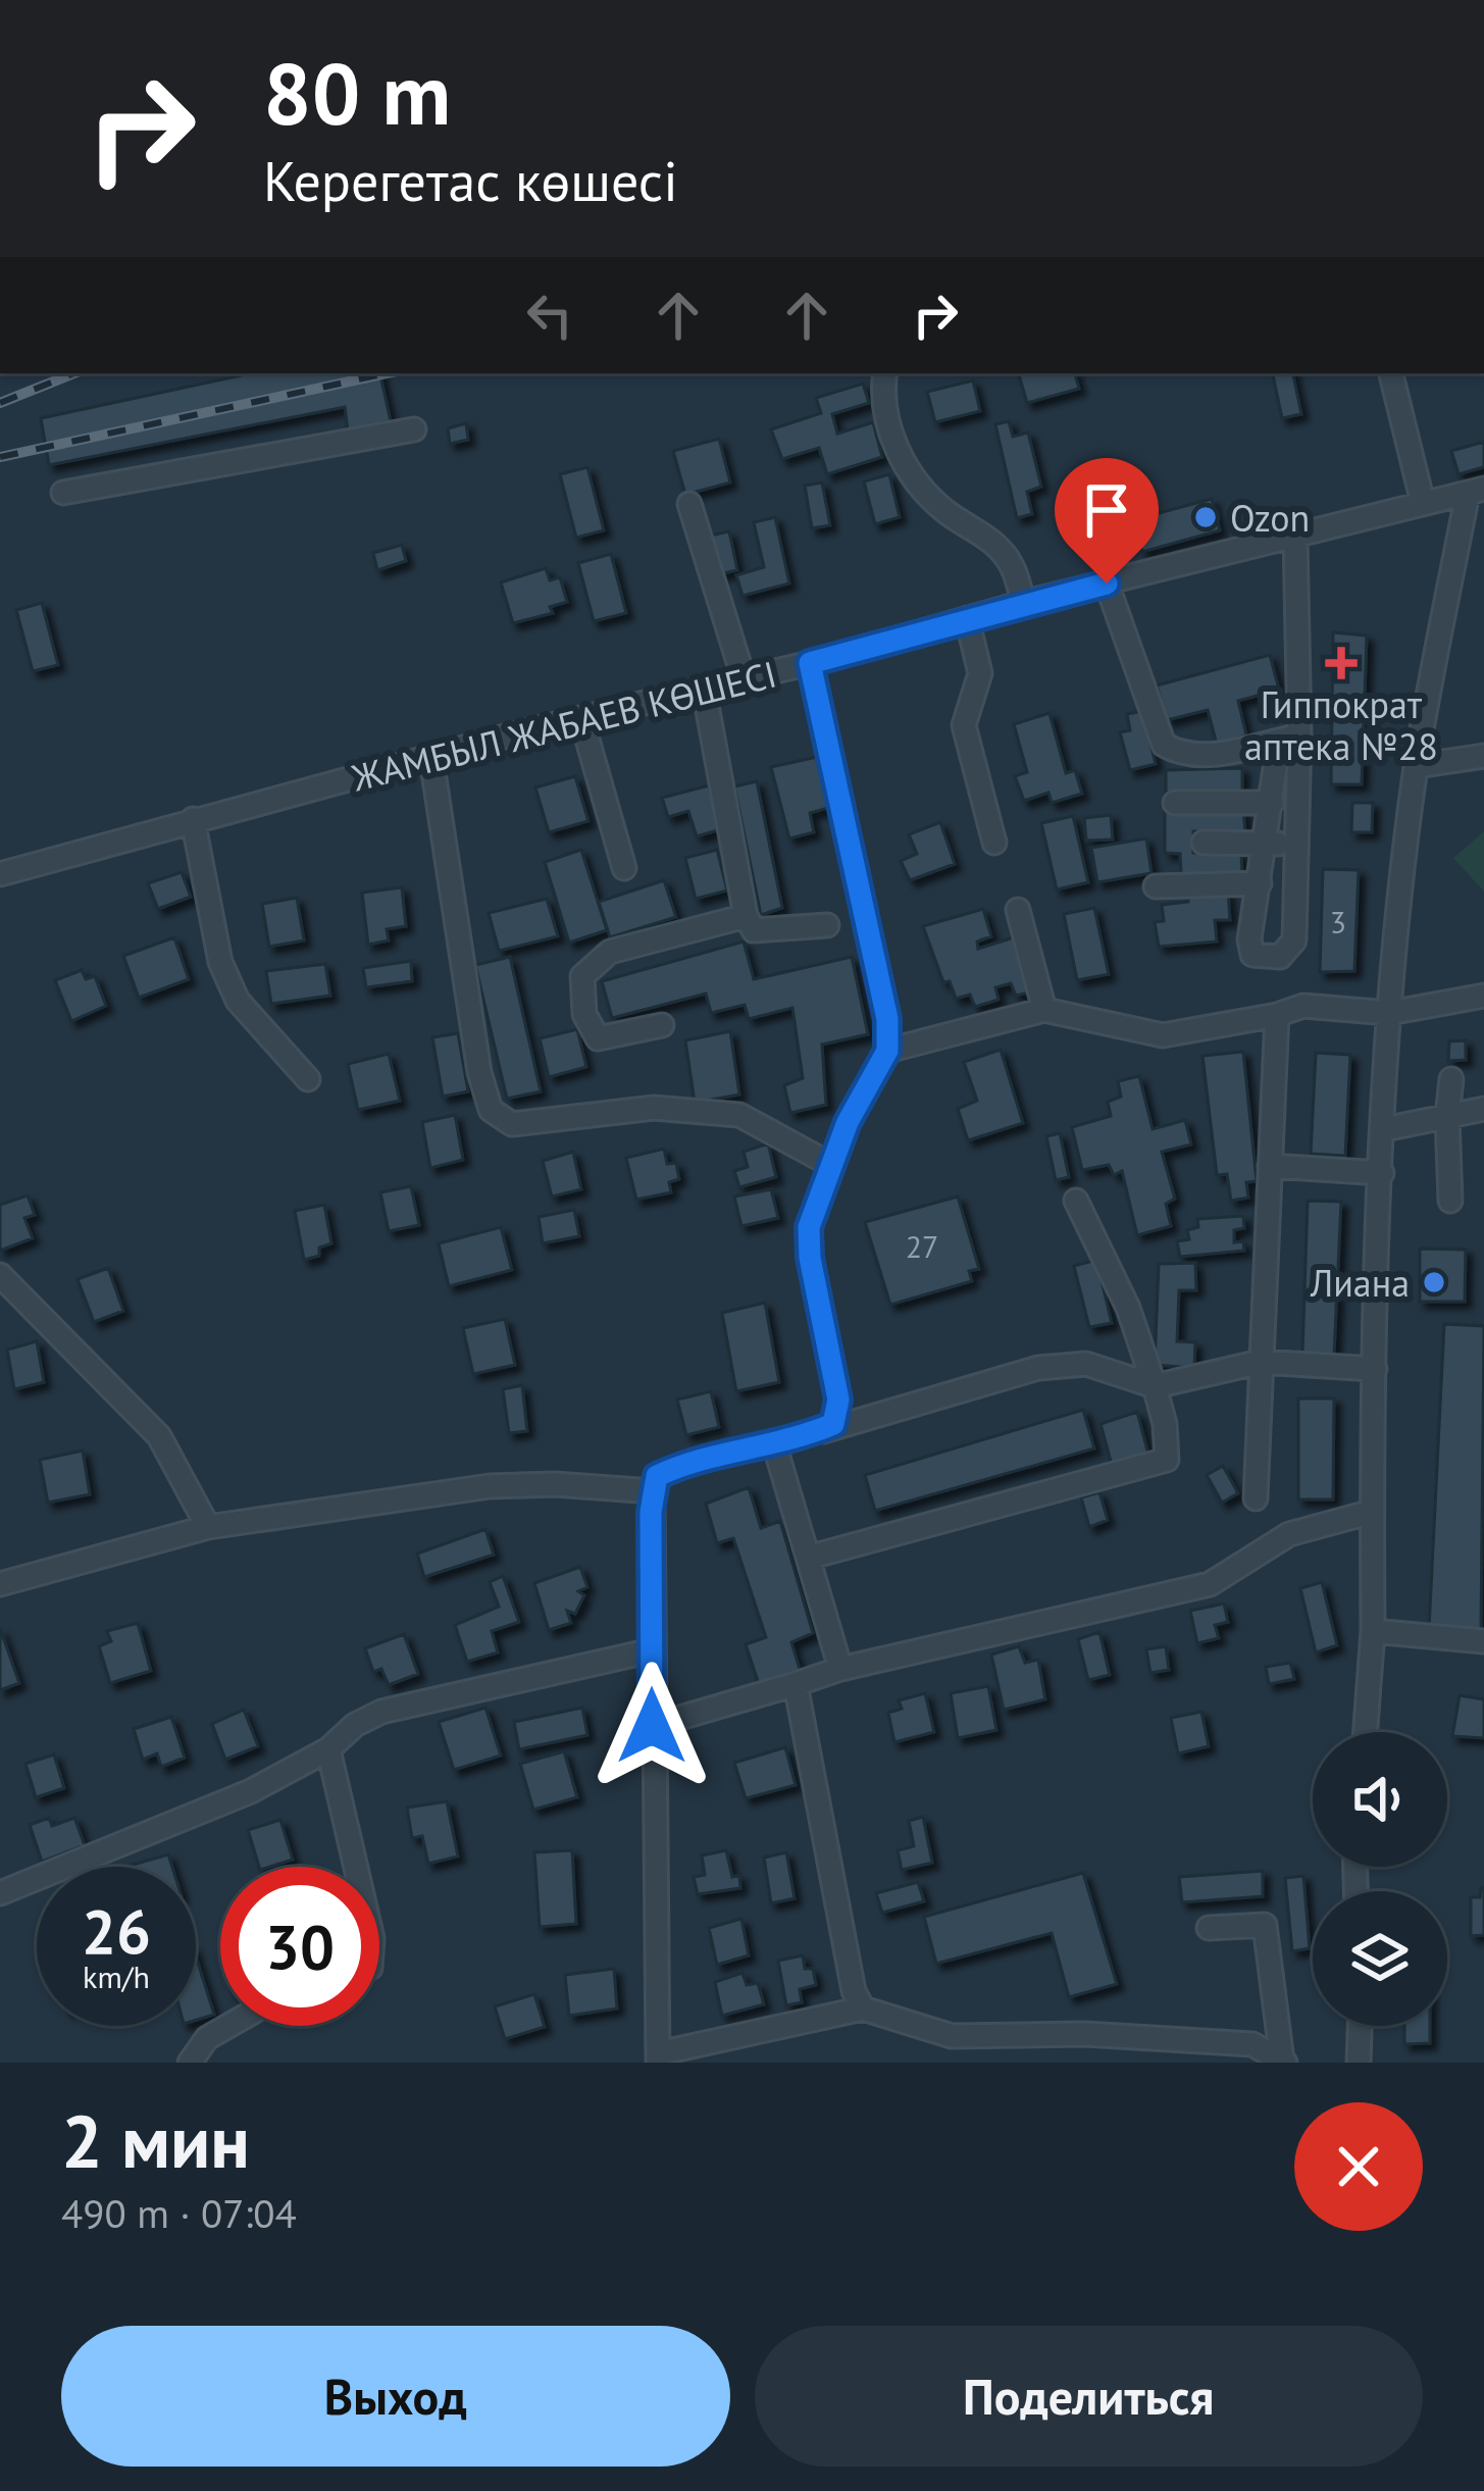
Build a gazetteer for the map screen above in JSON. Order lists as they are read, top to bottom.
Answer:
{
  "streets": {
    "street": ["ЖАМБЫЛ ЖАБАЕВ КӨШЕСІ"]
  },
  "places": {
    "other": ["Ozon", "Лиана"],
    "health": ["Гиппократ аптека №28"]
  },
  "house_numbers": ["3", "27"],
  "page": {
    "turn": ["80 m", "Керегетас көшесі"],
    "speed": "26 km/h",
    "limit": "30",
    "heading": ["2 мин", "490 m · 07:04"],
    "buttons": ["Выход", "Поделиться"]
  }
}
